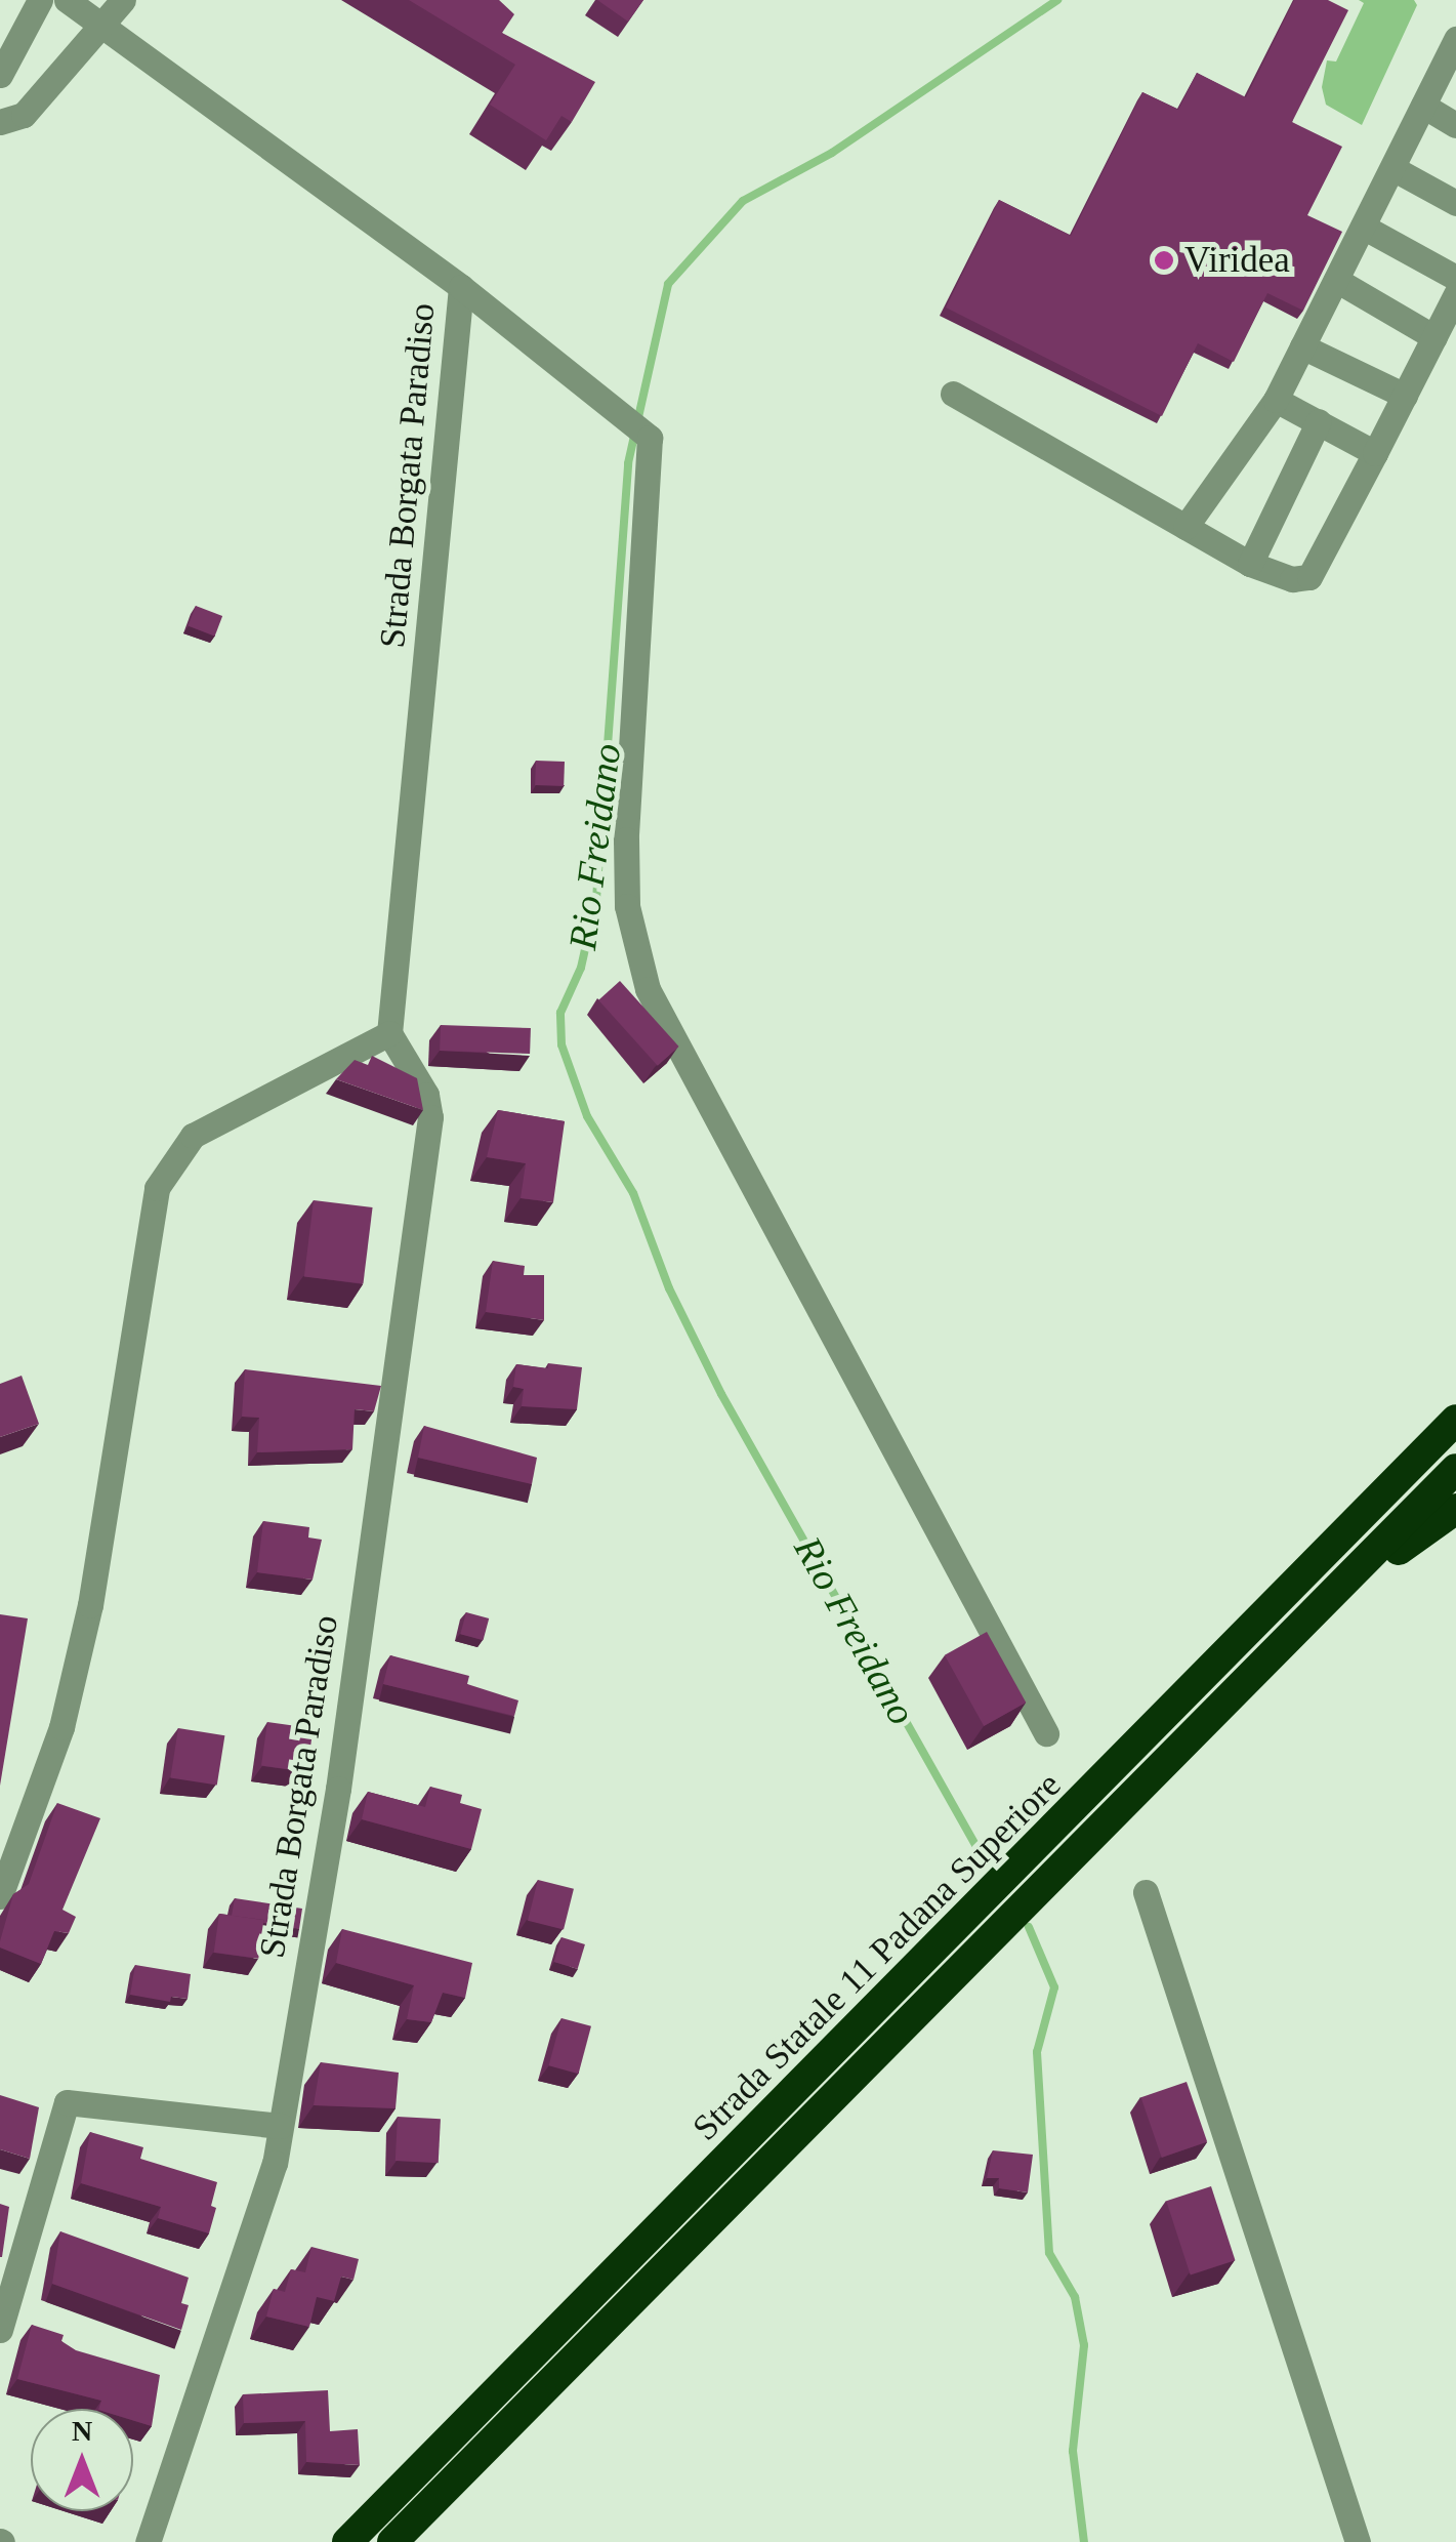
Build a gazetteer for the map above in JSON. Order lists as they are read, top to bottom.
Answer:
{
  "streets": {
    "highway": ["Strada Statale 11 Padana Superiore"],
    "street": ["Strada Borgata Paradiso"]
  },
  "water": ["Rio Freidano"],
  "places": ["Viridea"],
  "north": "top"
}
